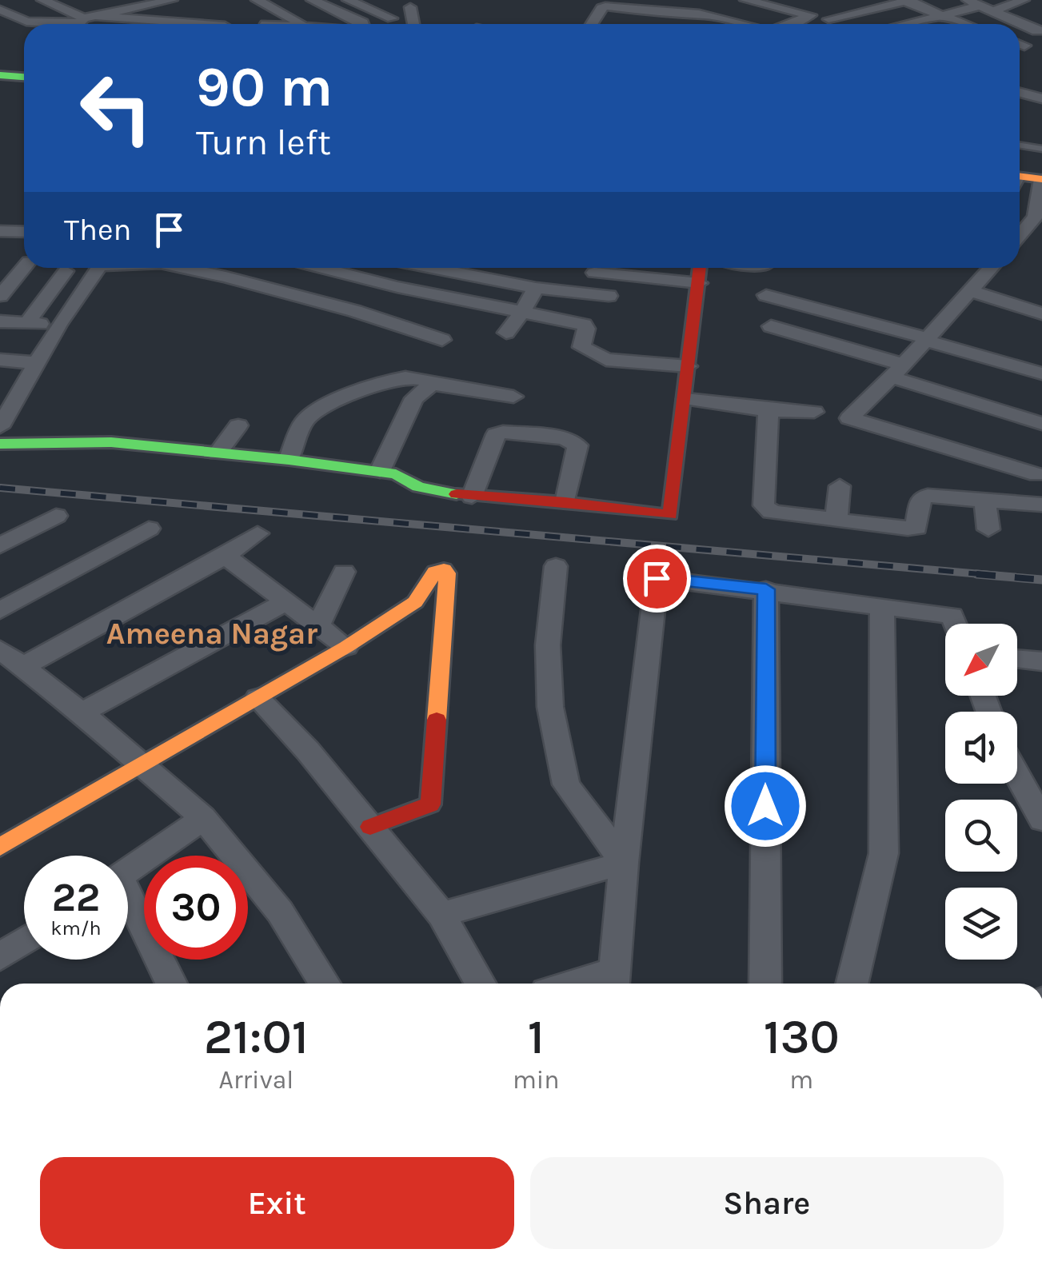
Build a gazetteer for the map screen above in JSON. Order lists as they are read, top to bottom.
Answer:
{
  "districts": ["Ameena Nagar"],
  "north": "bottom left",
  "page": {
    "turn": ["90 m", "Turn left"],
    "then": "Then",
    "speed": "22 km/h",
    "limit": "30",
    "eta": [
      "21:01",
      "Arrival",
      "1",
      "min",
      "130",
      "m"
    ],
    "buttons": ["Exit", "Share"]
  }
}
